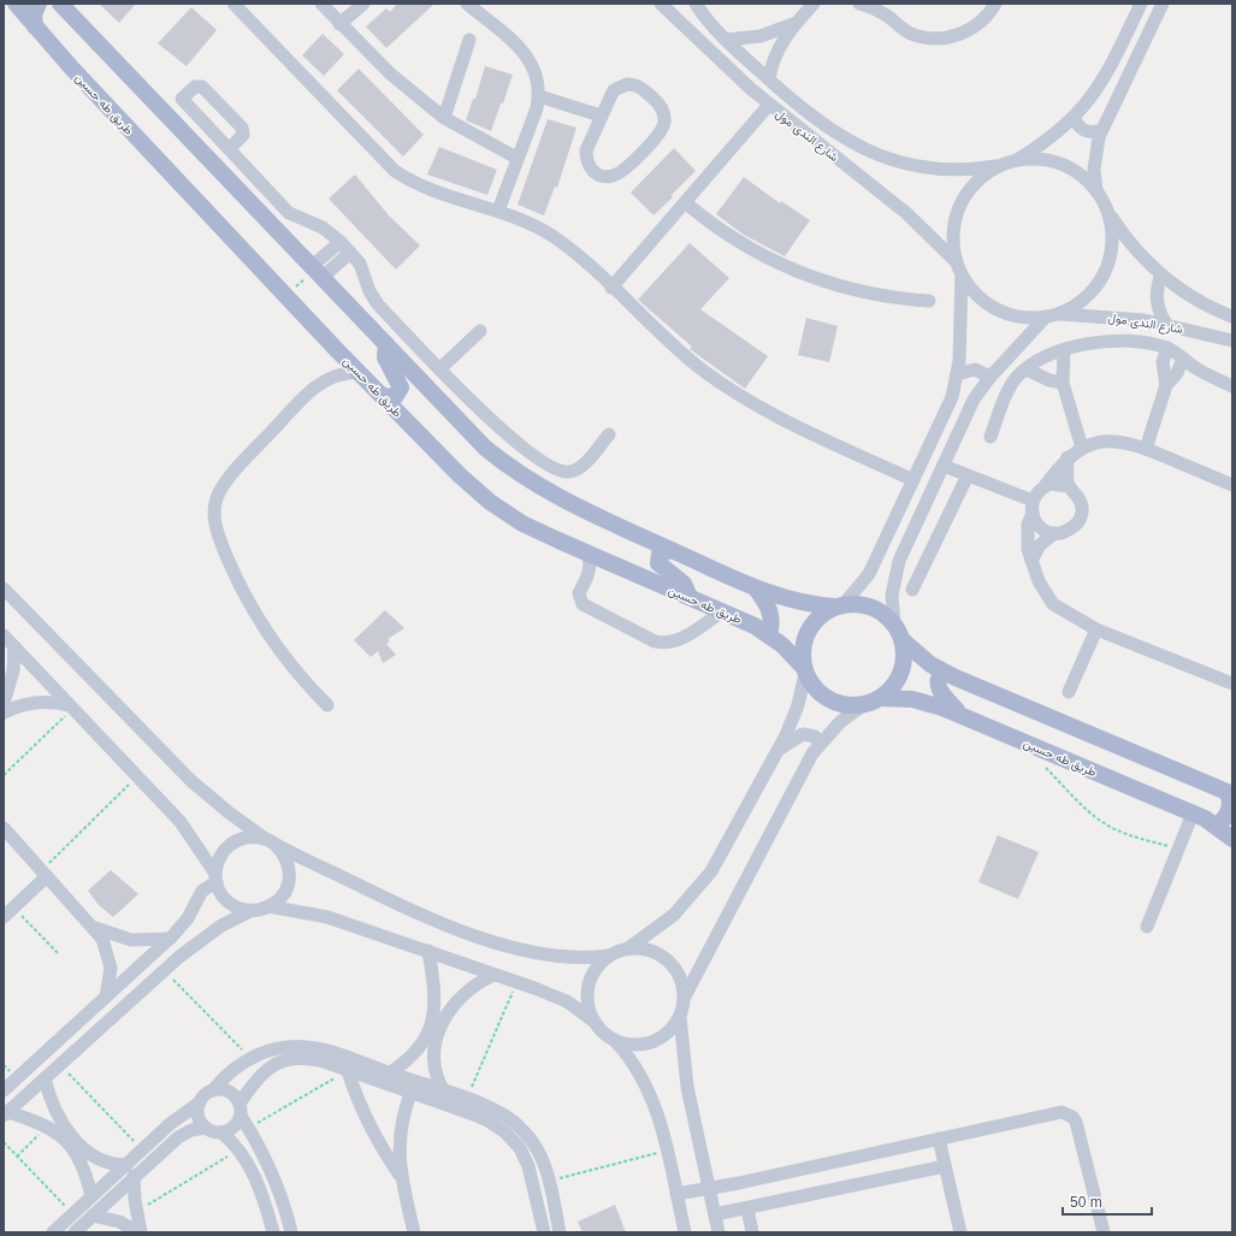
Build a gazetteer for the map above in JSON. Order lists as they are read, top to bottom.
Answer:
{
  "streets": {
    "main road": ["طريق طه حسين"],
    "street": ["شارع الندى مول"]
  },
  "scale_bar": "50 m"
}
